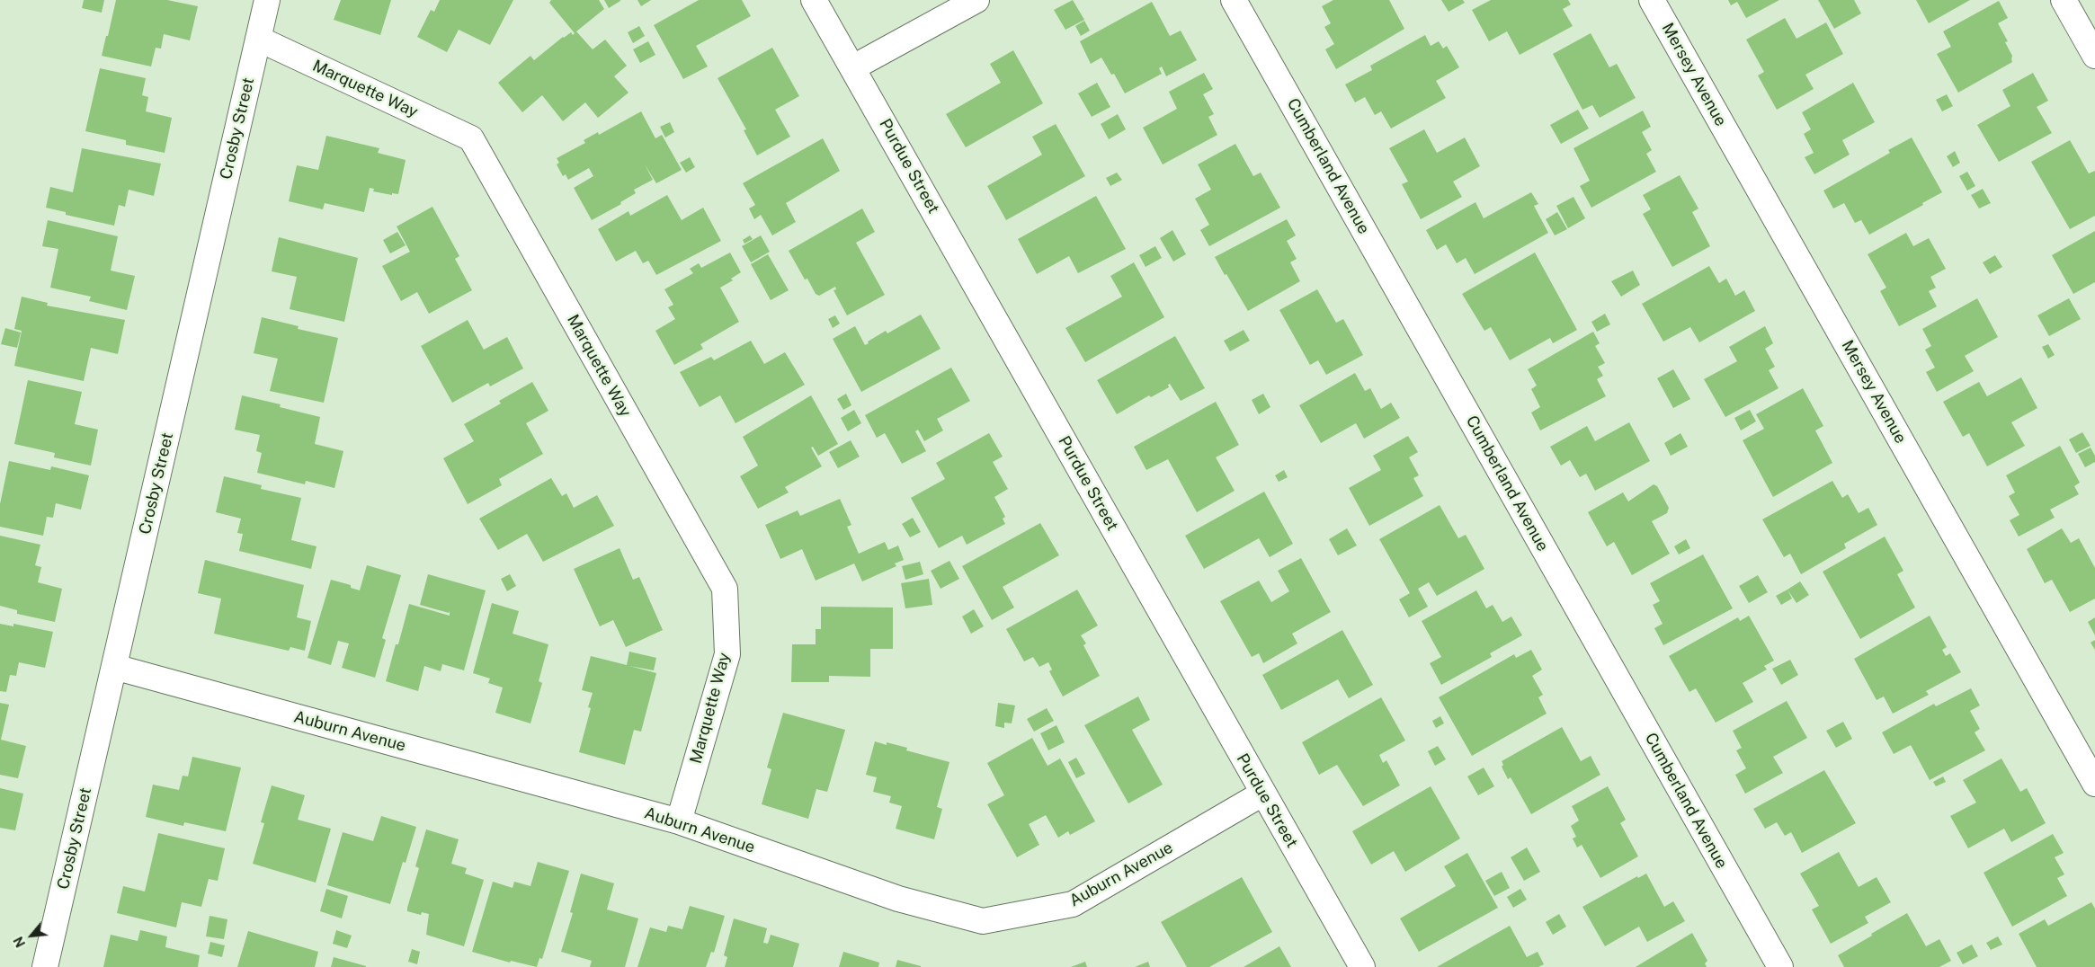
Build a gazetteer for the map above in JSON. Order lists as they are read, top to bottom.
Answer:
{
  "streets": {
    "street": [
      "Mersey Avenue",
      "Marquette Way",
      "Crosby Street",
      "Purdue Street",
      "Cumberland Avenue",
      "Auburn Avenue"
    ]
  },
  "crossings": [
    ["Marquette Way", "Crosby Street"],
    ["Marquette Way", "Auburn Avenue"],
    ["Crosby Street", "Auburn Avenue"],
    ["Purdue Street", "Auburn Avenue"]
  ],
  "north": "bottom left"
}
